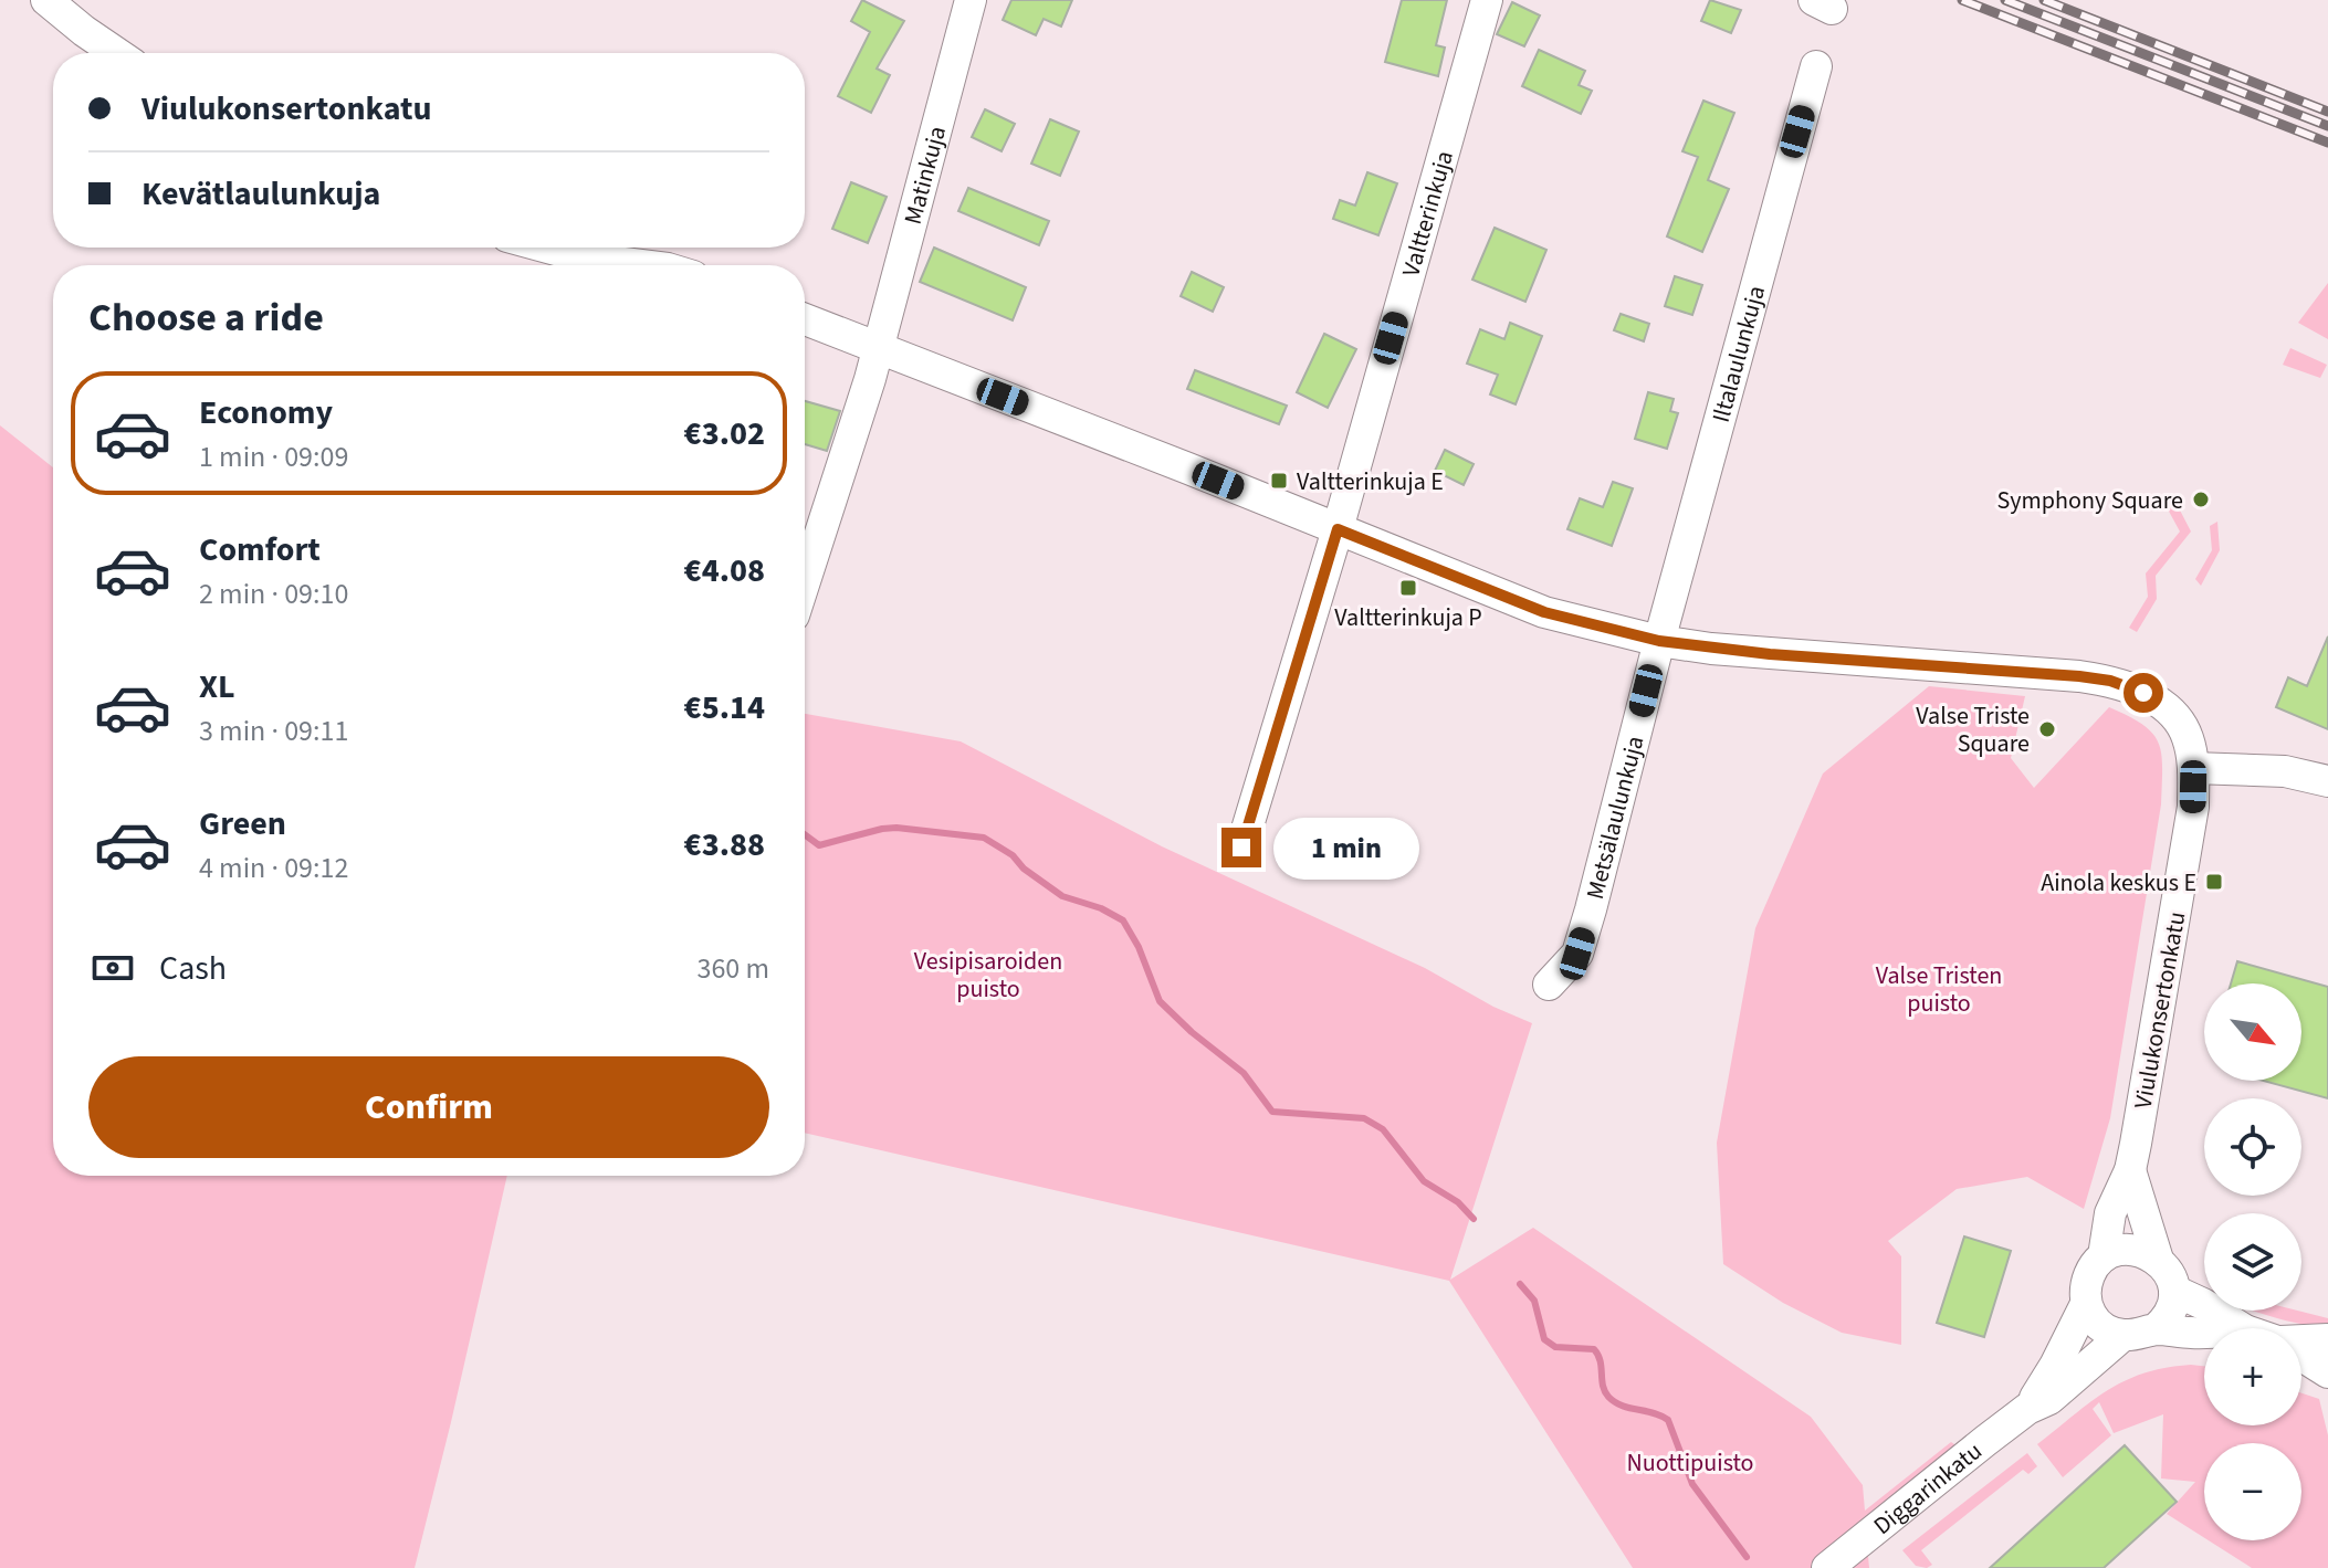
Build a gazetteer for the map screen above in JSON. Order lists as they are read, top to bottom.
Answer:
{
  "streets": {
    "street": [
      "Matinkuja",
      "Valtterinkuja",
      "Iltalaulunkuja",
      "Metsälaulunkuja",
      "Viulukonsertonkatu",
      "Diggarinkatu"
    ]
  },
  "crossings": [
    ["Matinkuja", "Viulukonsertonkatu"],
    ["Valtterinkuja", "Viulukonsertonkatu"],
    ["Iltalaulunkuja", "Metsälaulunkuja"],
    ["Iltalaulunkuja", "Viulukonsertonkatu"],
    ["Metsälaulunkuja", "Viulukonsertonkatu"],
    ["Viulukonsertonkatu", "Diggarinkatu"]
  ],
  "parks": ["Vesipisaroiden puisto", "Valse Tristen puisto", "Nuottipuisto"],
  "places": {
    "transit": ["Valtterinkuja E", "Valtterinkuja P", "Ainola keskus E"],
    "other": ["Symphony Square", "Valse Triste Square"]
  },
  "north": "bottom right",
  "page": {
    "banner": ["Viulukonsertonkatu", "Kevätlaulunkuja"],
    "heading": "Choose a ride",
    "list": [
      {
        "name": "Economy",
        "note": "1 min · 09:09",
        "value": "€3.02"
      },
      {
        "name": "Comfort",
        "note": "2 min · 09:10",
        "value": "€4.08"
      },
      {
        "name": "XL",
        "note": "3 min · 09:11",
        "value": "€5.14"
      },
      {
        "name": "Green",
        "note": "4 min · 09:12",
        "value": "€3.88"
      }
    ],
    "bubble": "1 min",
    "pay": ["Cash", "360 m"],
    "map_buttons": ["+", "−"],
    "buttons": "Confirm"
  }
}
